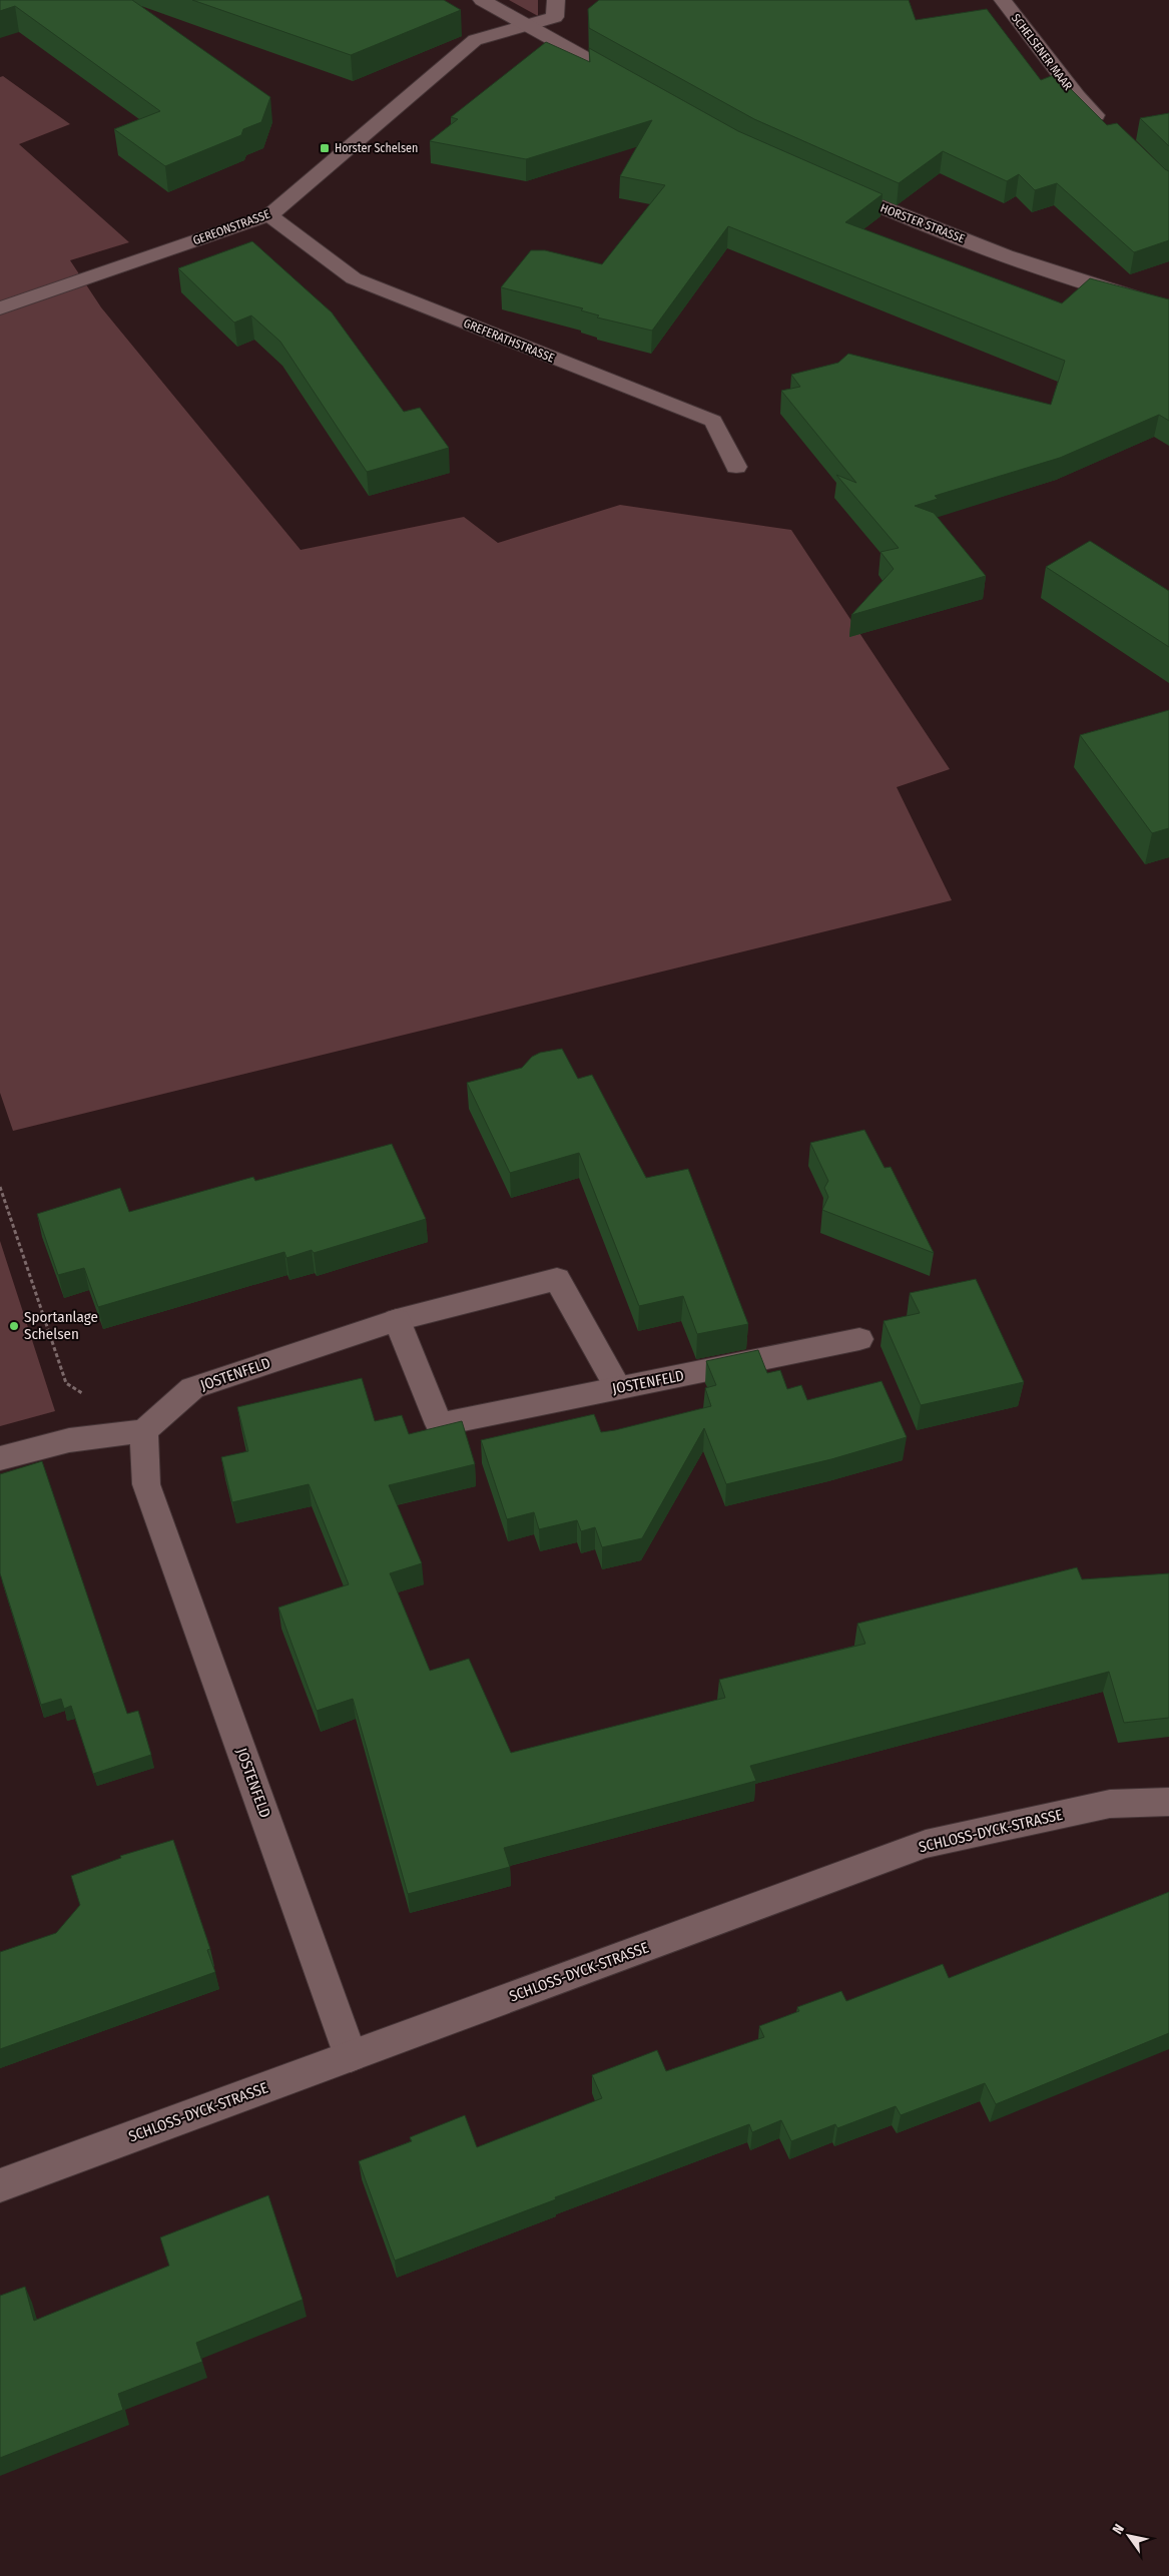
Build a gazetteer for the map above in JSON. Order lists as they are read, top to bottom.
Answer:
{
  "streets": {
    "street": [
      "SCHELSENER MAAR",
      "HORSTER STRASSE",
      "GEREONSTRASSE",
      "GREFERATHSTRASSE",
      "JOSTENFELD",
      "SCHLOSS-DYCK-STRASSE"
    ]
  },
  "crossings": [
    ["GEREONSTRASSE", "GREFERATHSTRASSE"],
    ["JOSTENFELD", "SCHLOSS-DYCK-STRASSE"]
  ],
  "places": {
    "transit": ["Horster Schelsen"],
    "other": ["Sportanlage Schelsen"]
  },
  "north": "top left"
}
